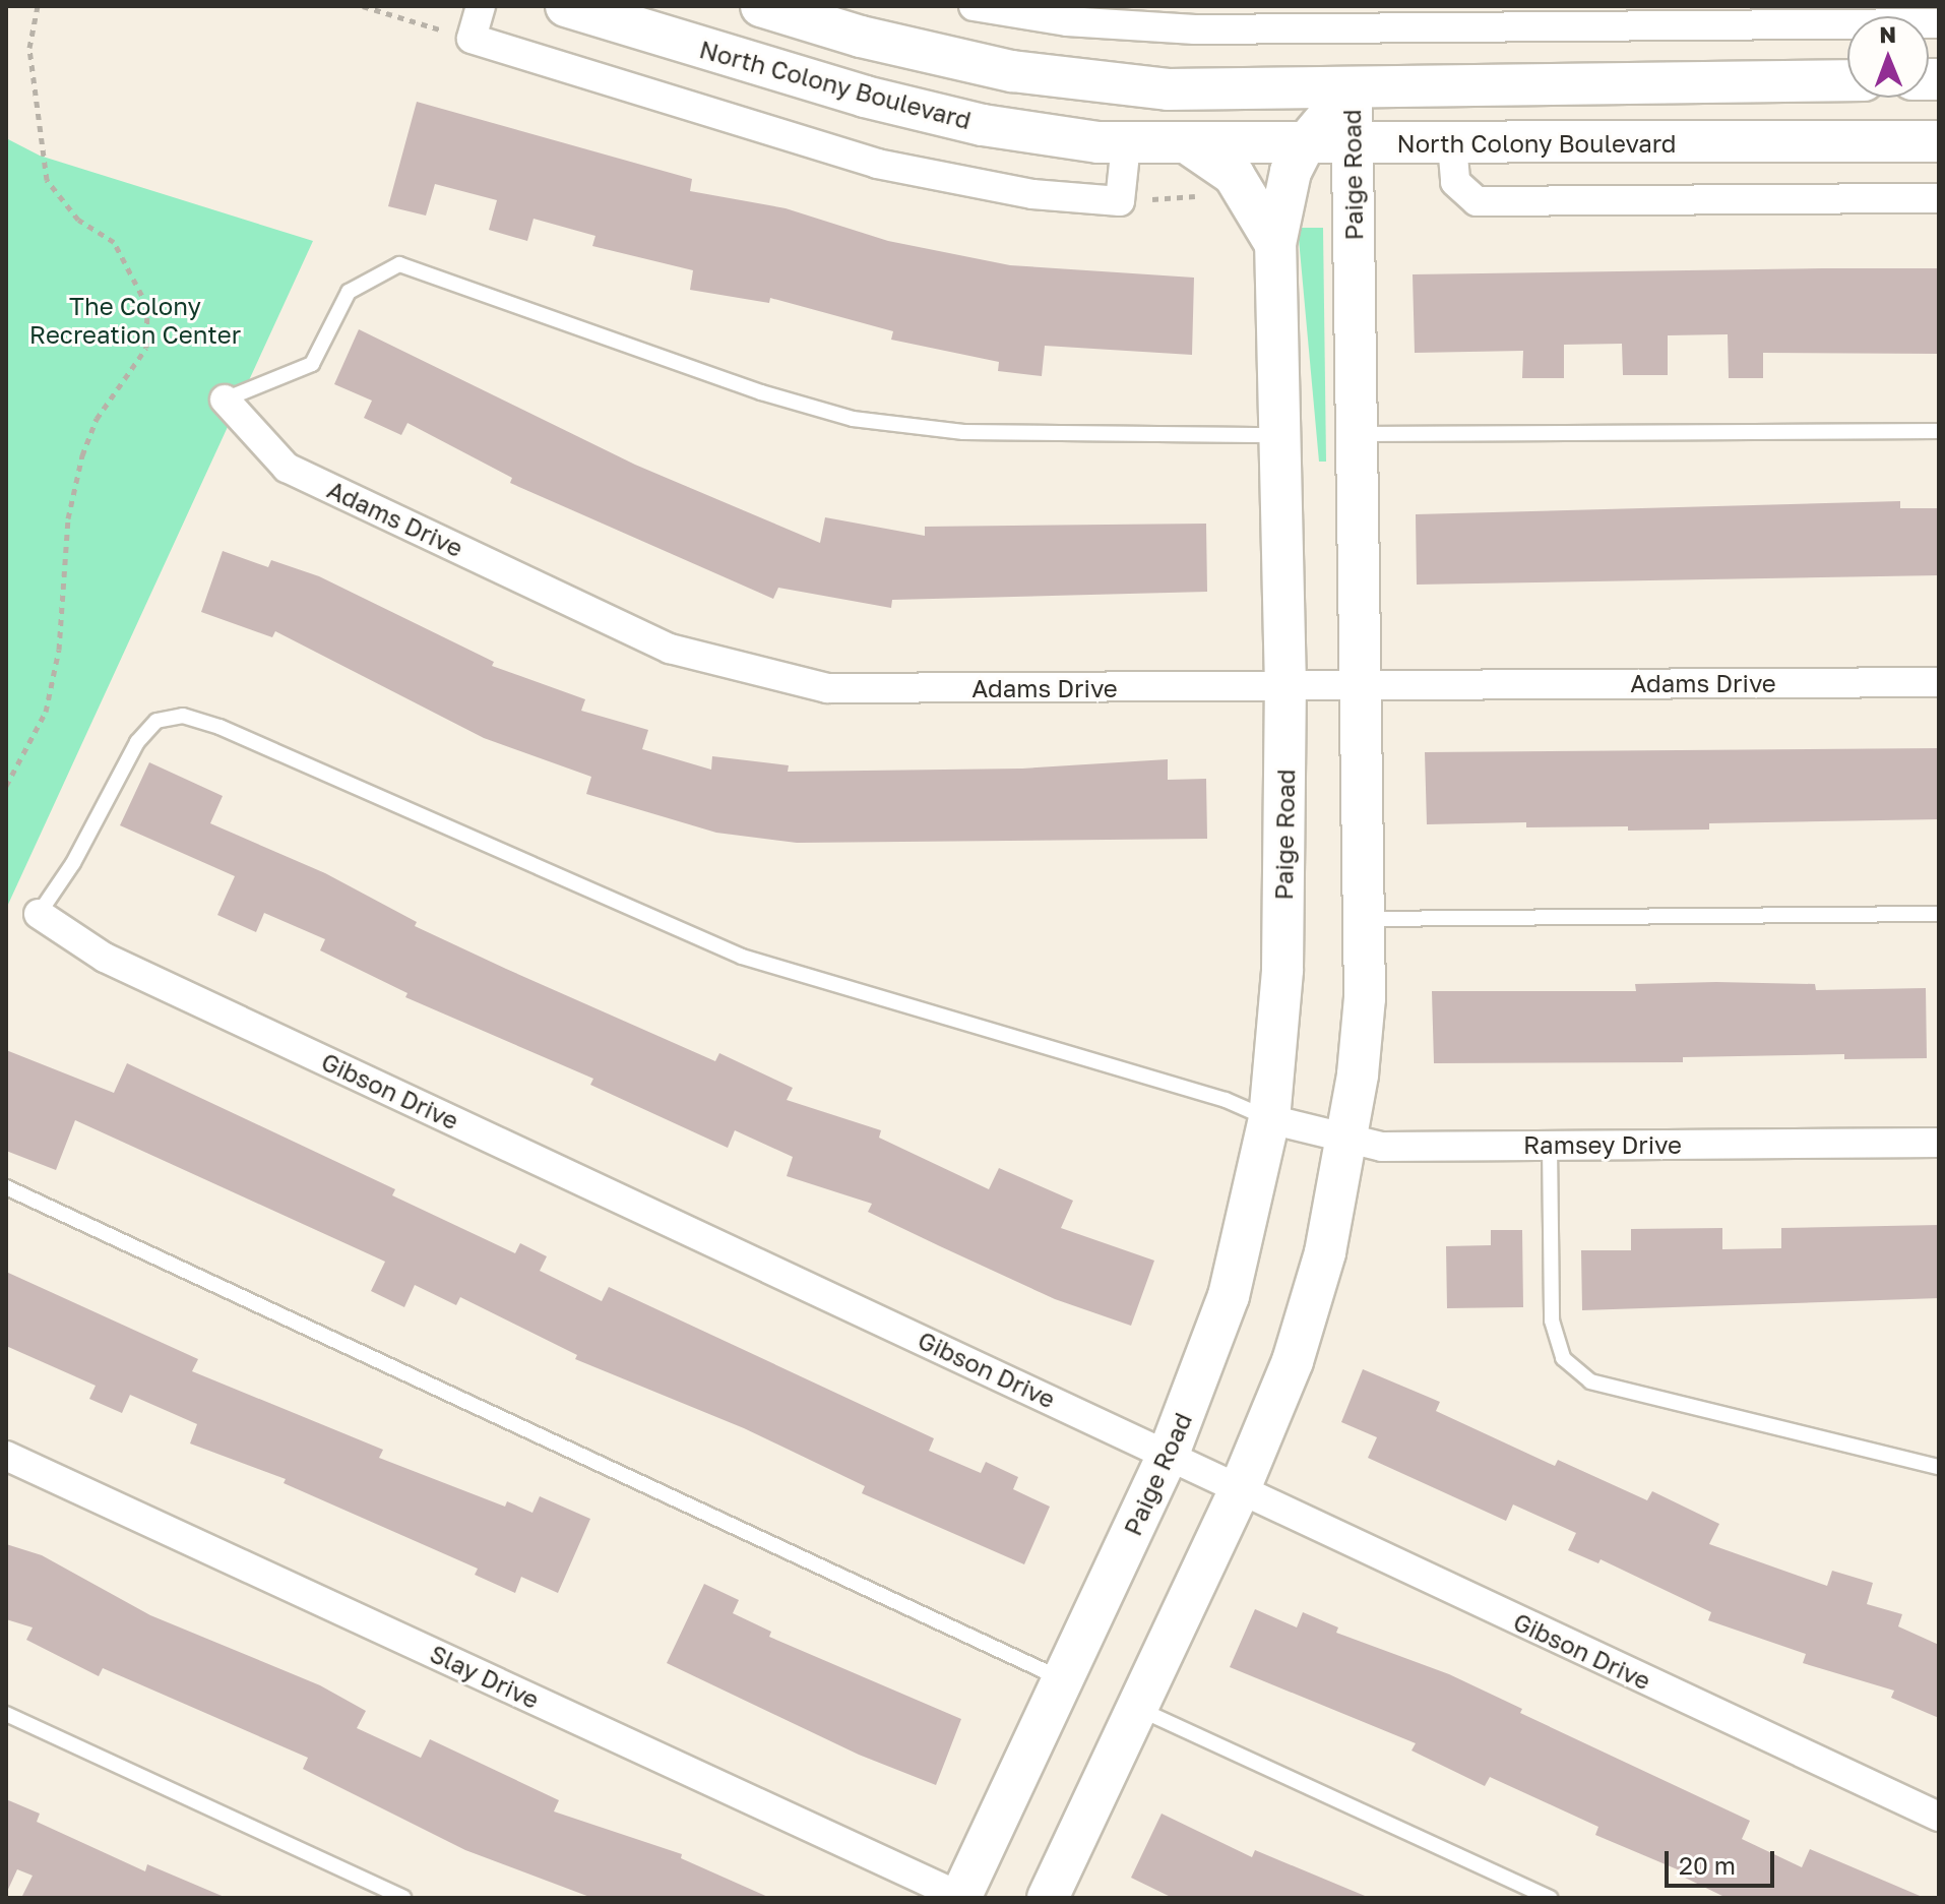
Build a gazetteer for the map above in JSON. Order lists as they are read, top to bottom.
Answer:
{
  "streets": {
    "main road": ["North Colony Boulevard", "Paige Road"],
    "street": [
      "Adams Drive",
      "Gibson Drive",
      "Ramsey Drive",
      "Slay Drive"
    ]
  },
  "crossings": [
    ["North Colony Boulevard", "Paige Road"],
    ["Paige Road", "Adams Drive"],
    ["Paige Road", "Gibson Drive"],
    ["Paige Road", "Ramsey Drive"],
    ["Paige Road", "Slay Drive"]
  ],
  "parks": ["The Colony Recreation Center"],
  "scale_bar": "20 m",
  "north": "top"
}
